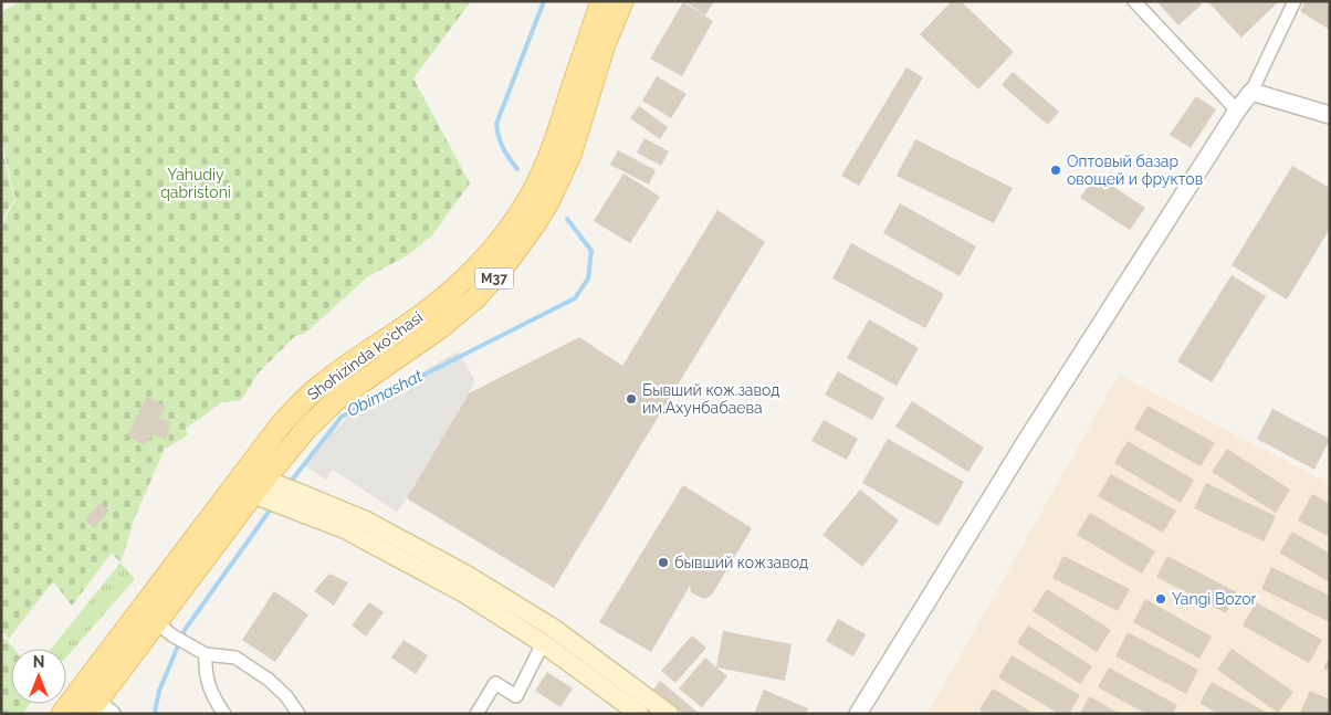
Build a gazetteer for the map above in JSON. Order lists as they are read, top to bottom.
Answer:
{
  "streets": {
    "main road": ["M37", "Shohizinda ko'chasi"]
  },
  "water": ["Obimashat"],
  "parks": ["Yahudiy qabristoni"],
  "places": [
    "Оптовый базар овощей и фруктов",
    "Бывший кож.завод им.Ахунбабаева",
    "бывший кожзавод",
    "Yangi Bozor"
  ],
  "north": "top"
}
